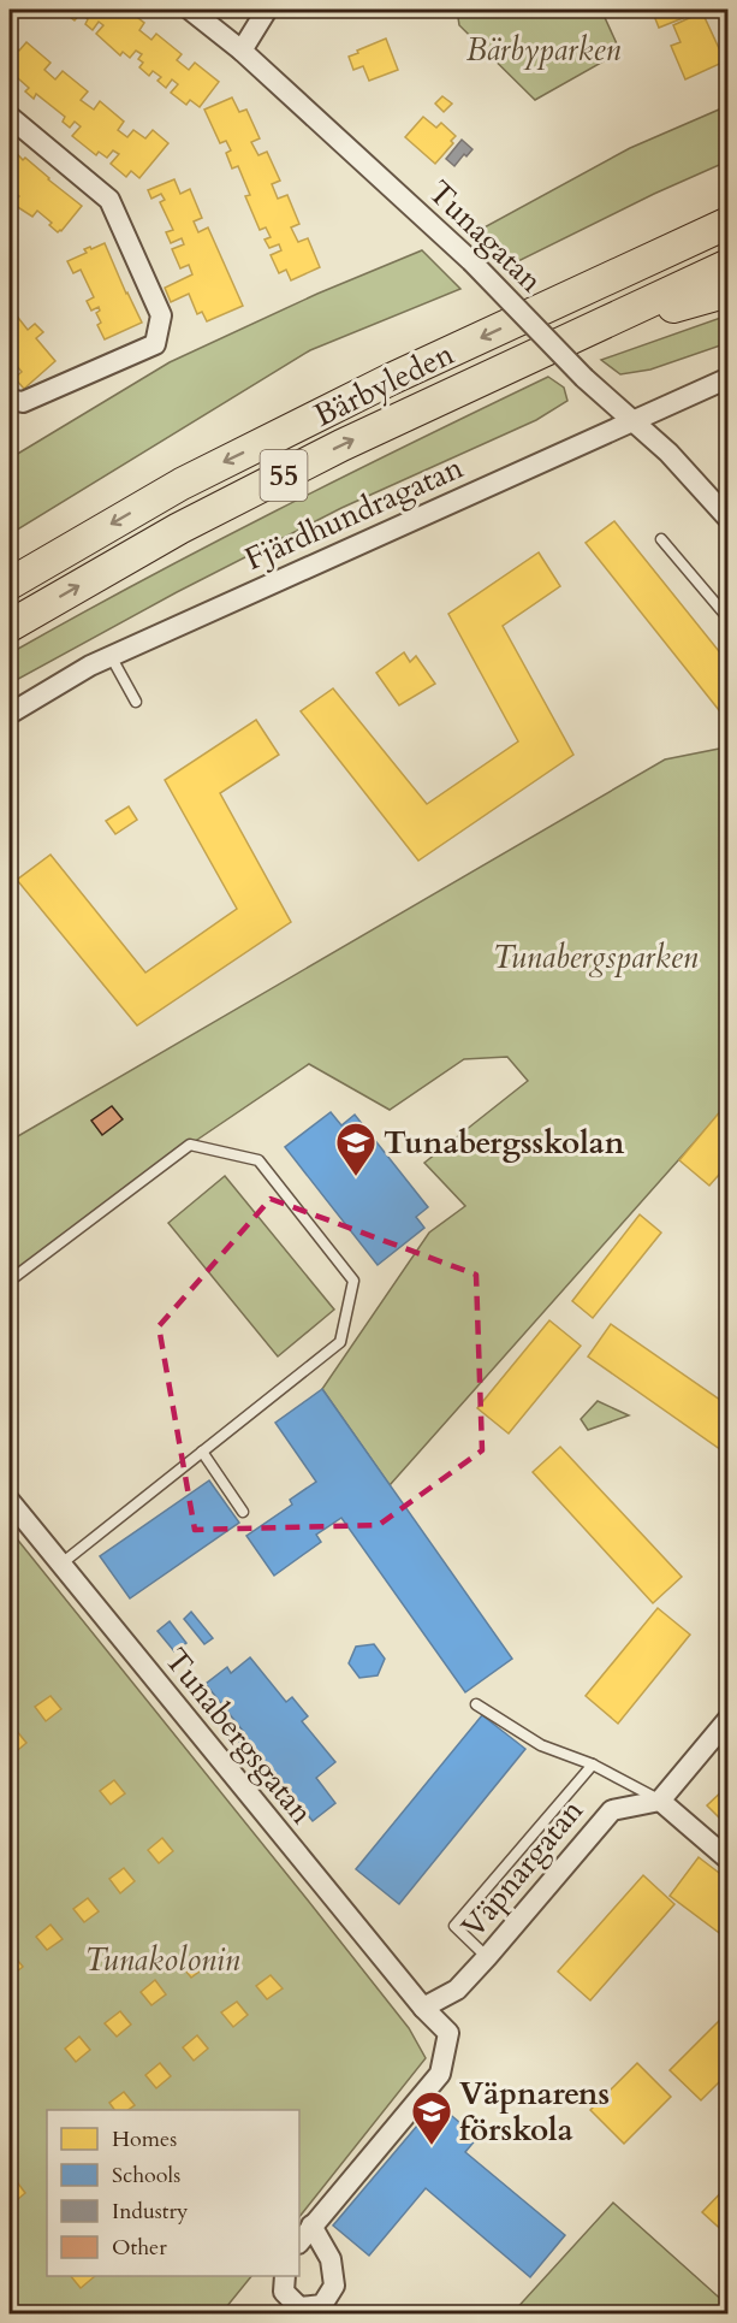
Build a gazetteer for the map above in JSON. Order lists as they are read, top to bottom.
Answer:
{
  "streets": {
    "main road": ["Bärbyleden", "55"],
    "street": [
      "Tunagatan",
      "Fjärdhundragatan",
      "Tunabergsgatan",
      "Väpnargatan"
    ]
  },
  "crossings": [
    ["Tunagatan", "Fjärdhundragatan"],
    ["Tunabergsgatan", "Väpnargatan"]
  ],
  "parks": ["Bärbyparken", "Tunabergsparken", "Tunakolonin"],
  "places": {
    "school or university": ["Tunabergsskolan", "Väpnarens förskola"]
  },
  "legend": [
    "Homes",
    "Schools",
    "Industry",
    "Other"
  ]
}
